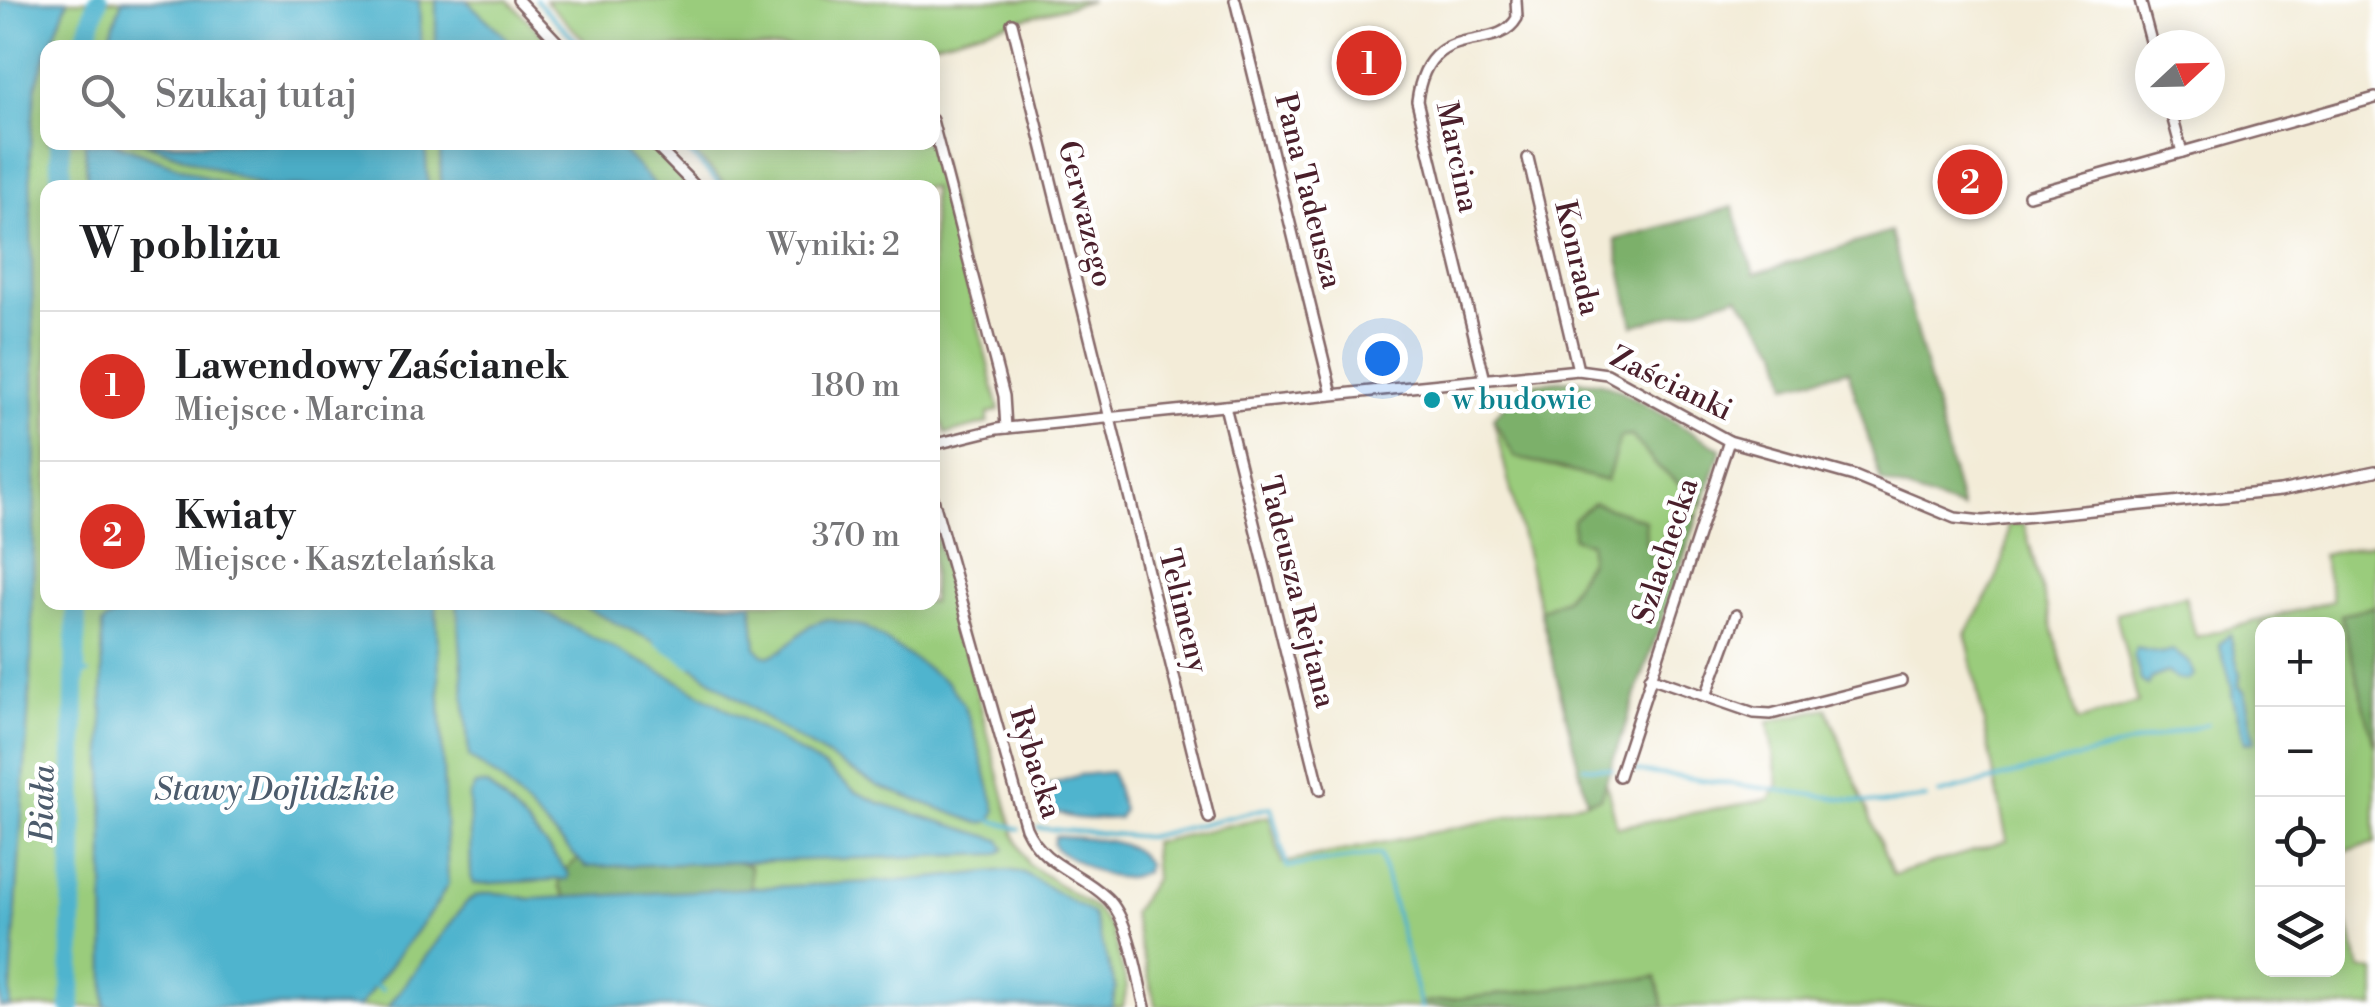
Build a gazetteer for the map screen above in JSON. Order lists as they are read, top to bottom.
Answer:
{
  "streets": {
    "street": [
      "Marcina",
      "Pana Tadeusza",
      "Gerwazego",
      "Konrada",
      "Zaścianki",
      "Szlachecka",
      "Tadeusza Rejtana",
      "Telimeny",
      "Rybacka"
    ]
  },
  "crossings": [
    ["Marcina", "Zaścianki"],
    ["Pana Tadeusza", "Zaścianki"],
    ["Gerwazego", "Zaścianki"],
    ["Gerwazego", "Telimeny"],
    ["Konrada", "Zaścianki"],
    ["Zaścianki", "Szlachecka"],
    ["Zaścianki", "Tadeusza Rejtana"],
    ["Zaścianki", "Telimeny"]
  ],
  "water": ["Stawy Dojlidzkie", "Biała"],
  "places": ["w budowie"],
  "north": "right",
  "page": {
    "pins": ["1", "2"],
    "search": "Szukaj tutaj",
    "heading": ["W pobliżu", "Wyniki: 2"],
    "list": [
      {
        "mark": "1",
        "name": "Lawendowy Zaścianek",
        "note": "Miejsce · Marcina",
        "value": "180 m"
      },
      {
        "mark": "2",
        "name": "Kwiaty",
        "note": "Miejsce · Kasztelańska",
        "value": "370 m"
      }
    ],
    "map_buttons": ["+", "−"]
  }
}
